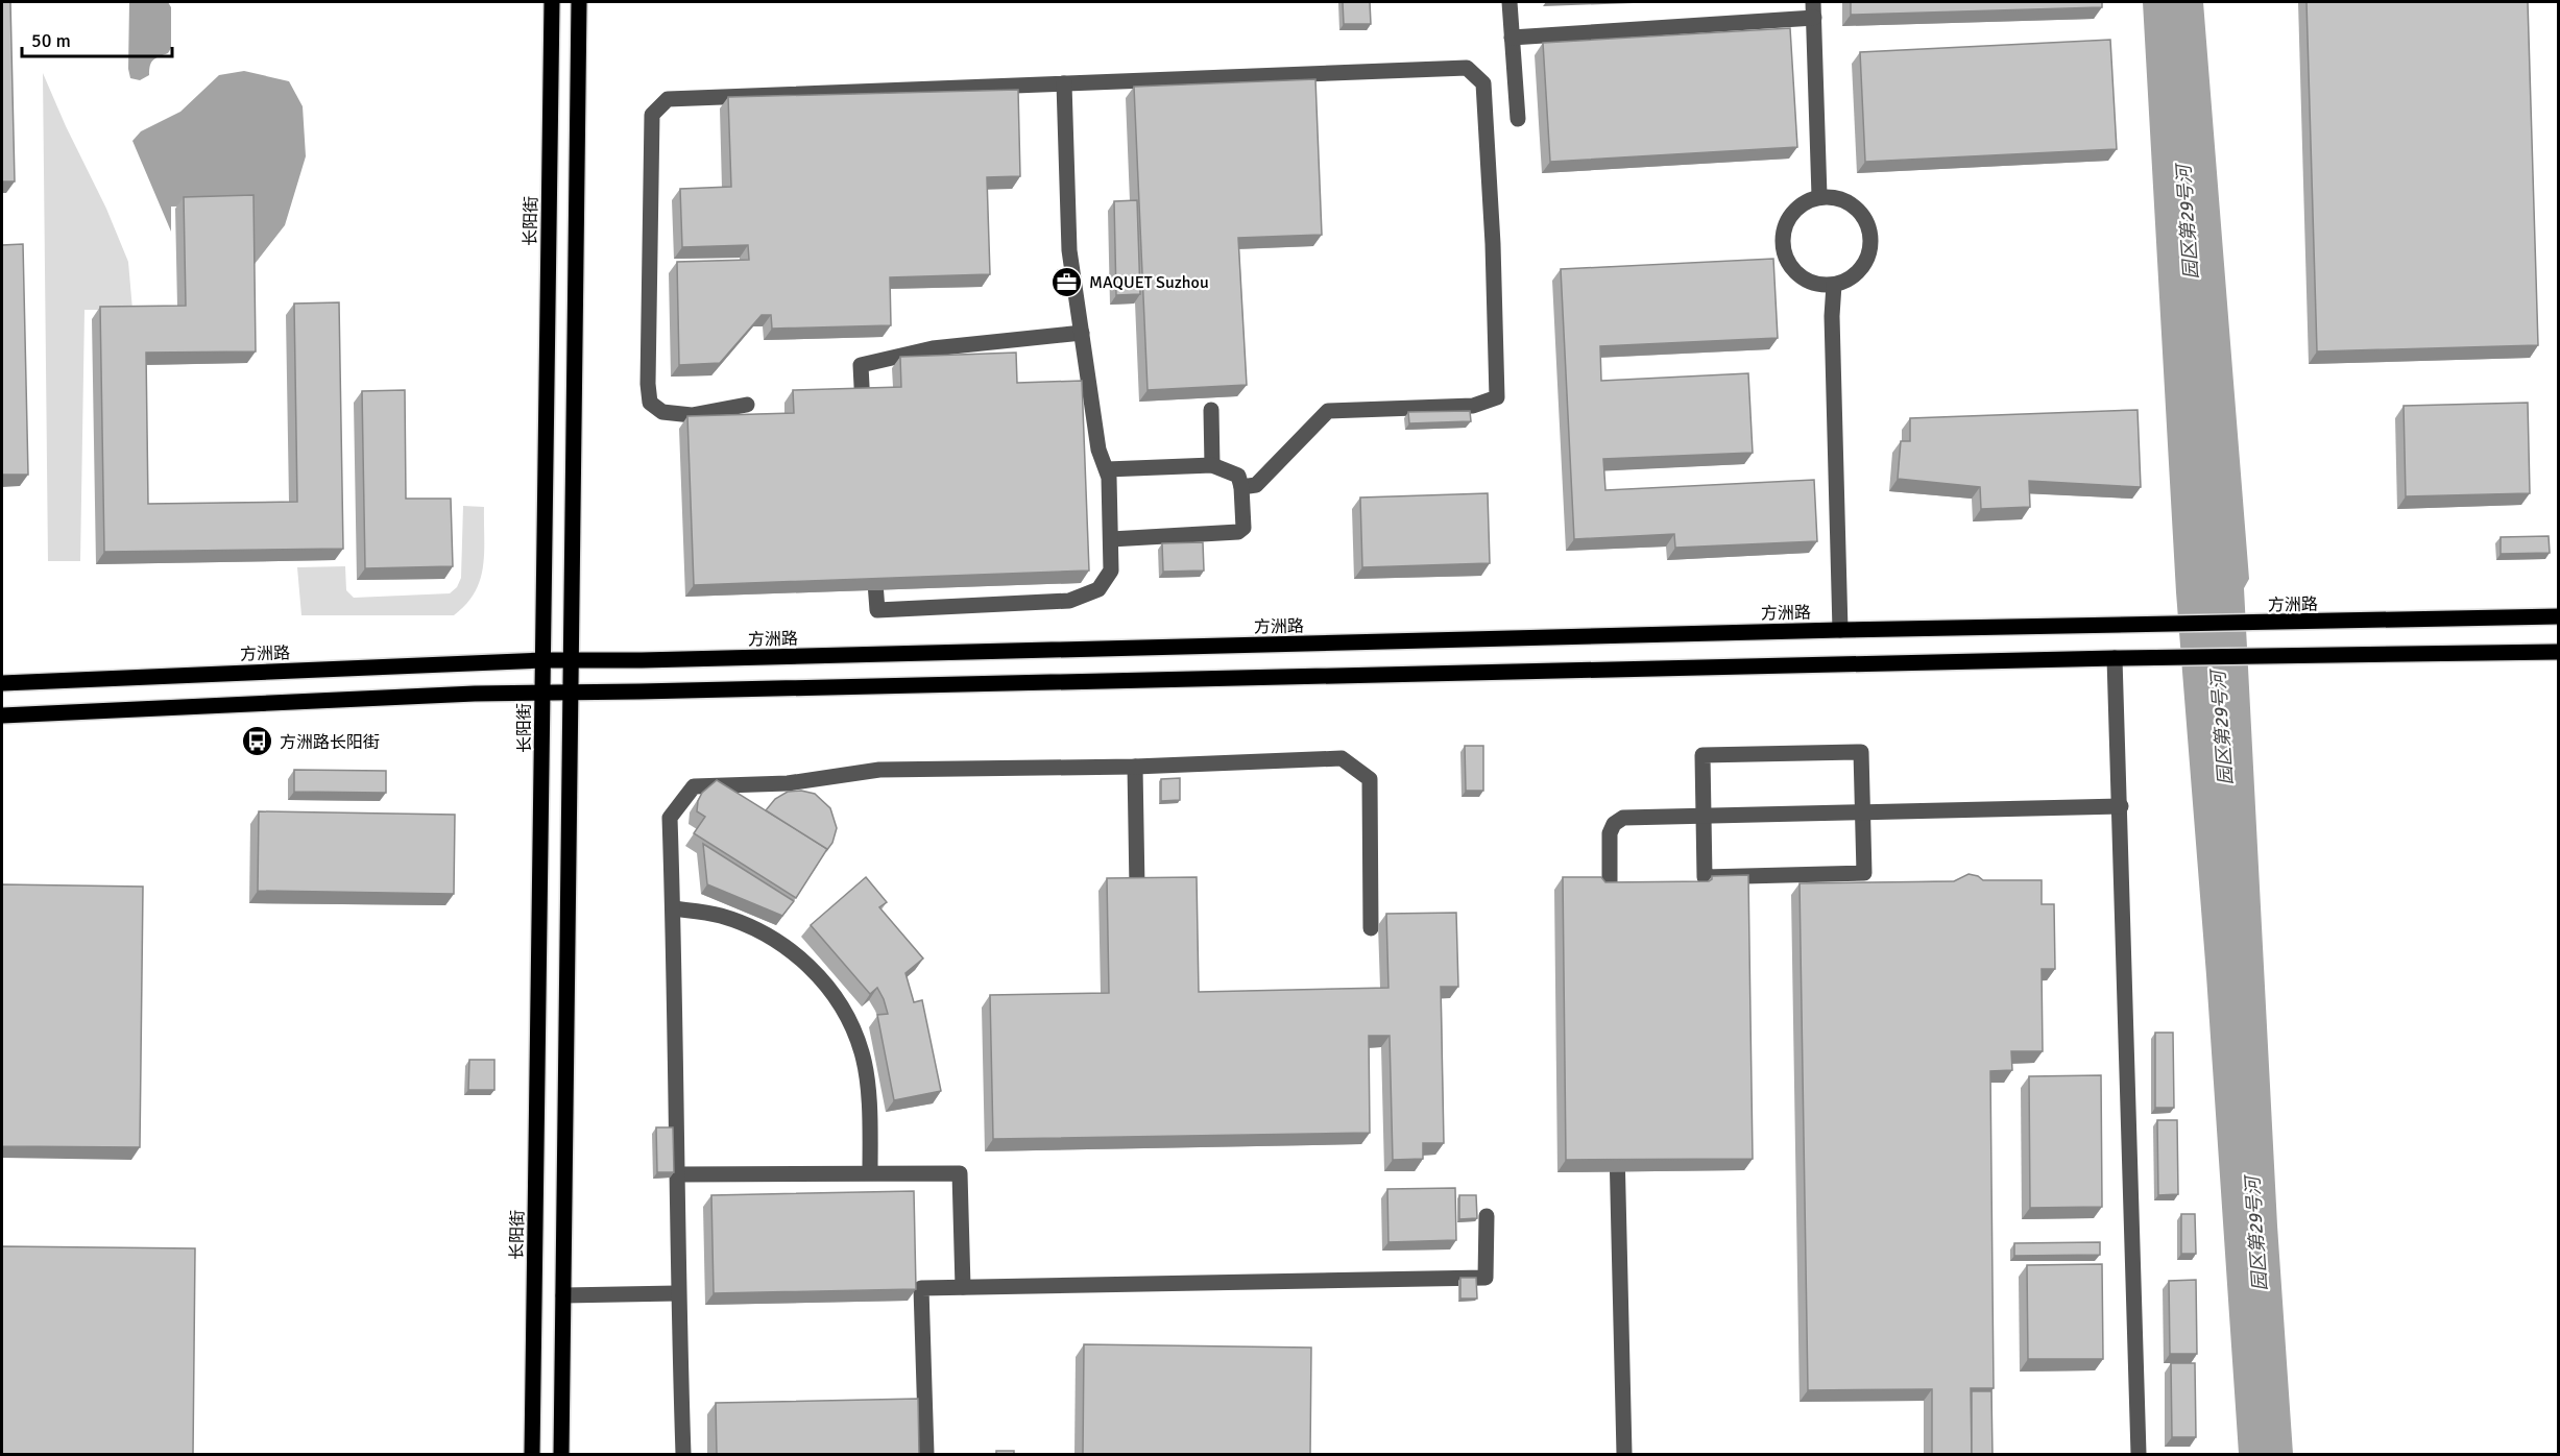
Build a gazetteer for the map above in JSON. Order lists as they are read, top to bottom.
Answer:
{
  "streets": {
    "main road": ["长阳街", "方洲路"]
  },
  "crossings": [
    ["长阳街", "方洲路"]
  ],
  "water": ["园区第29号河"],
  "places": {
    "office": ["MAQUET Suzhou"],
    "bus stop": ["方洲路长阳街"]
  },
  "scale_bar": "50 m"
}
